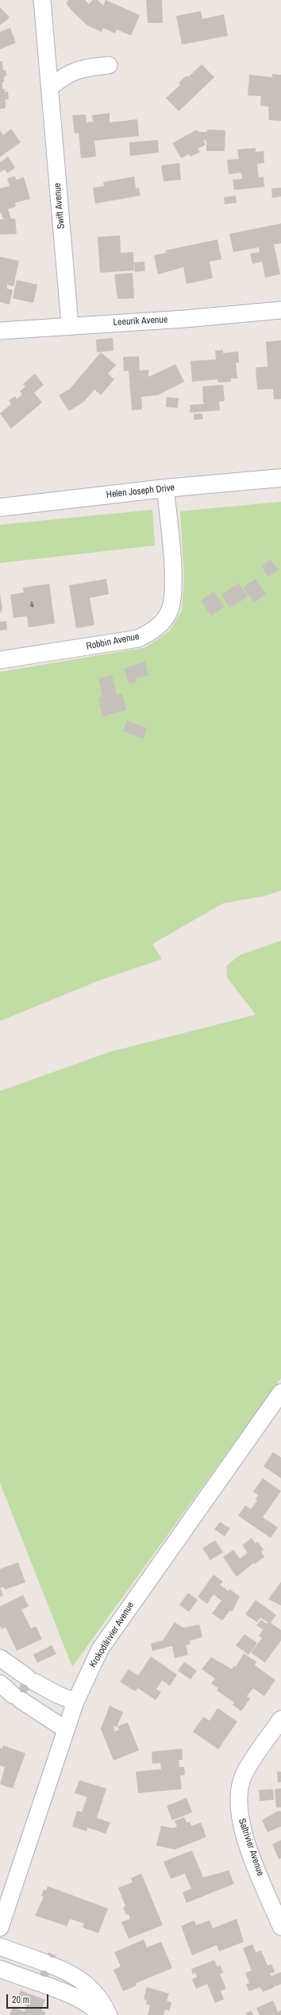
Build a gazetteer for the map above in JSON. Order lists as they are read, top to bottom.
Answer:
{
  "streets": {
    "street": [
      "Swift Avenue",
      "Leeurik Avenue",
      "Helen Joseph Drive",
      "Robbin Avenue",
      "Krokodilrivier Avenue",
      "Saltrivier Avenue"
    ]
  },
  "crossings": [
    ["Swift Avenue", "Leeurik Avenue"],
    ["Helen Joseph Drive", "Robbin Avenue"]
  ],
  "house_numbers": ["4"],
  "scale_bar": "20 m"
}
